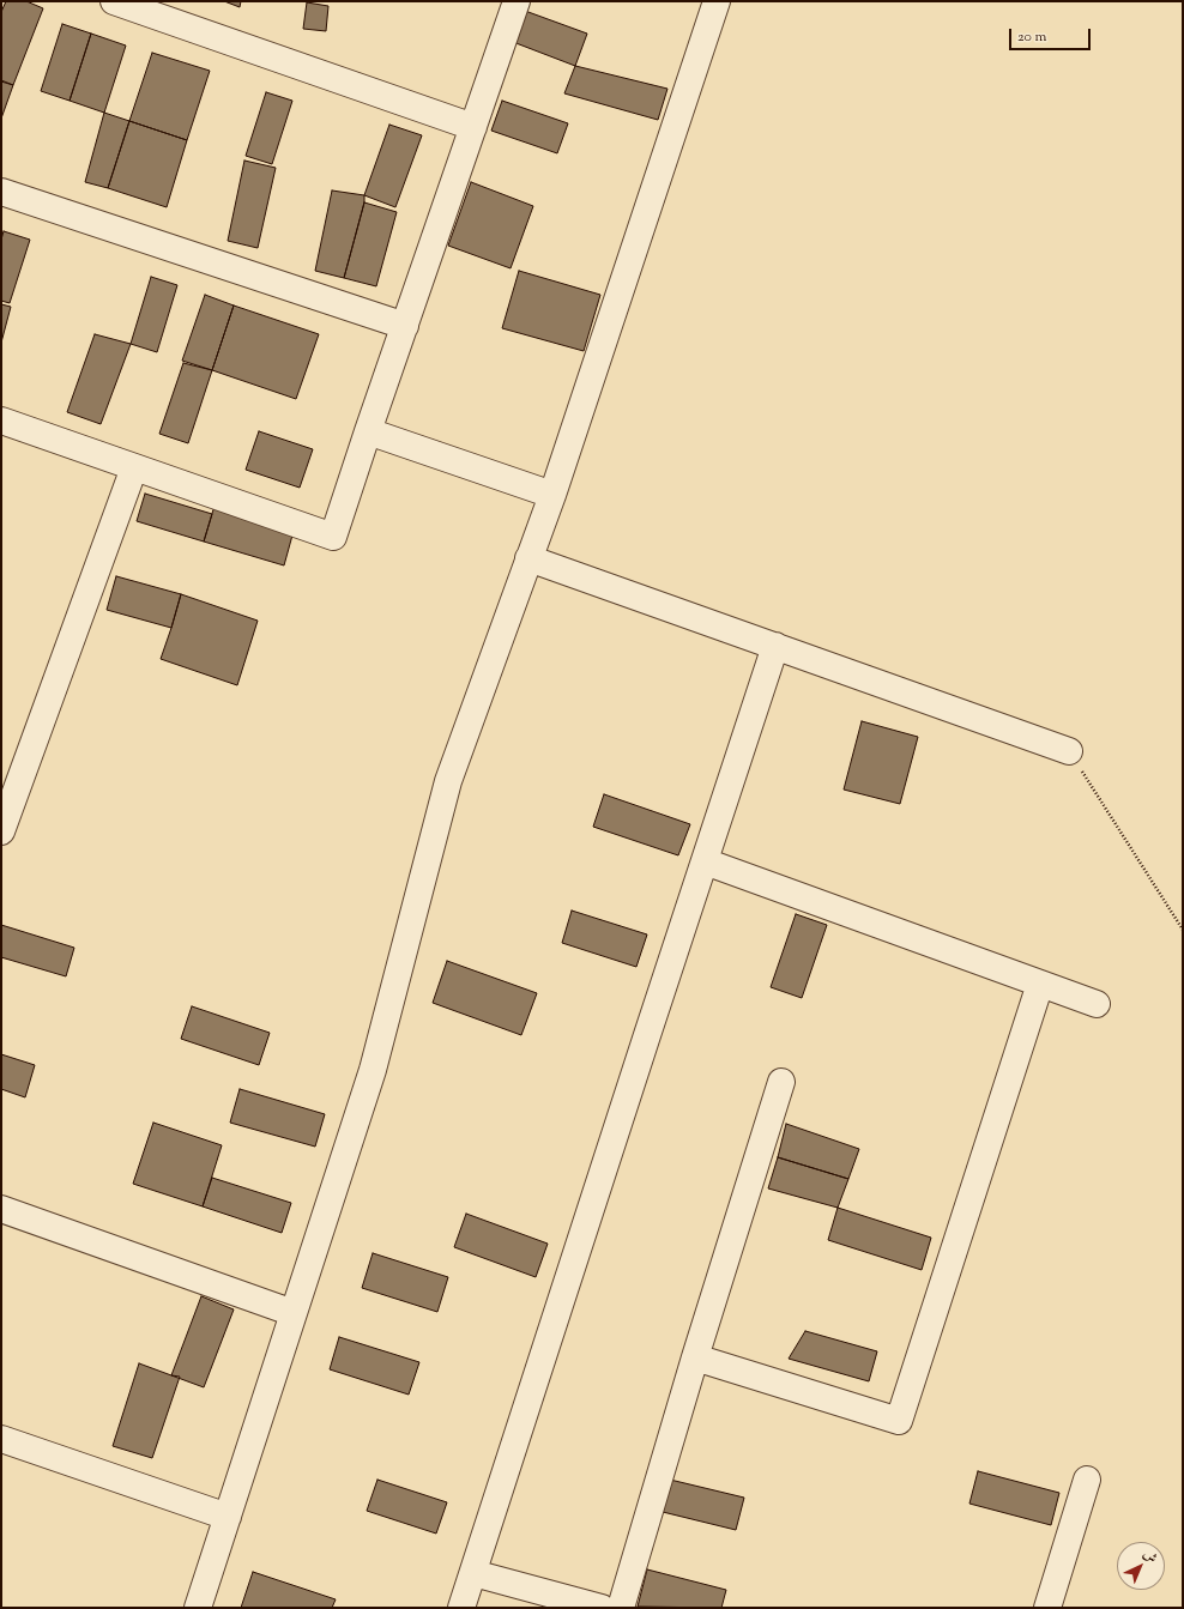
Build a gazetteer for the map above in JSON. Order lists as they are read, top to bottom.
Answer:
{
  "scale_bar": "20 m",
  "north": "top right"
}
